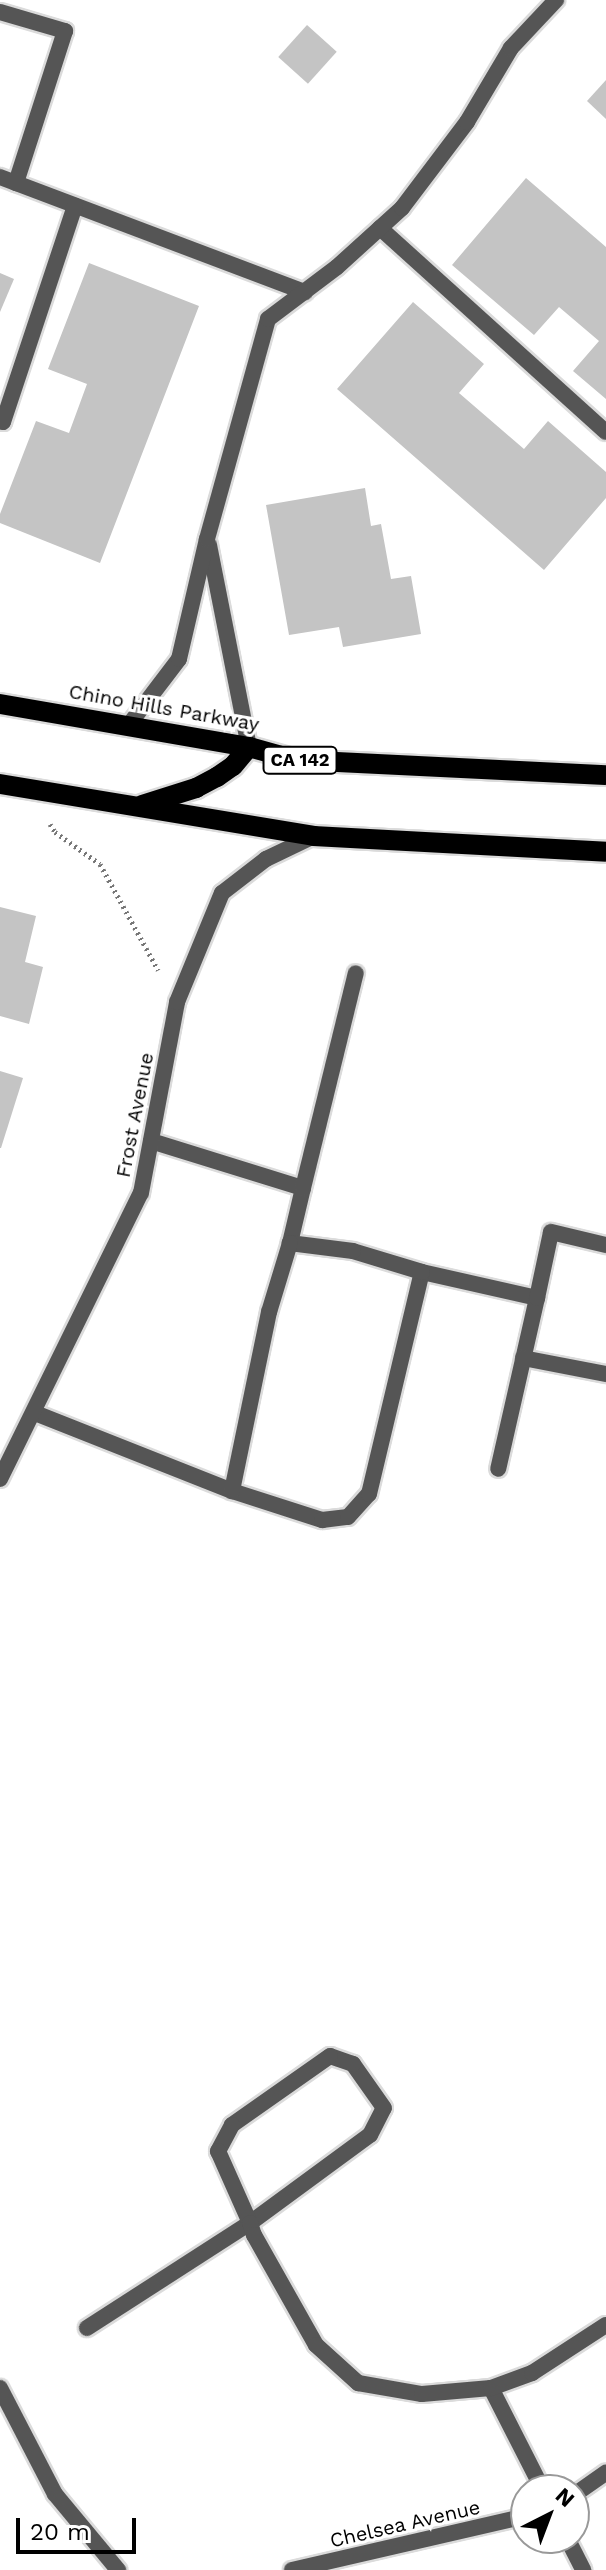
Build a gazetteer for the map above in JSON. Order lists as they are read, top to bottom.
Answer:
{
  "streets": {
    "main road": ["Chino Hills Parkway", "CA 142"],
    "street": ["Frost Avenue", "Chelsea Avenue"]
  },
  "scale_bar": "20 m",
  "north": "top right"
}
